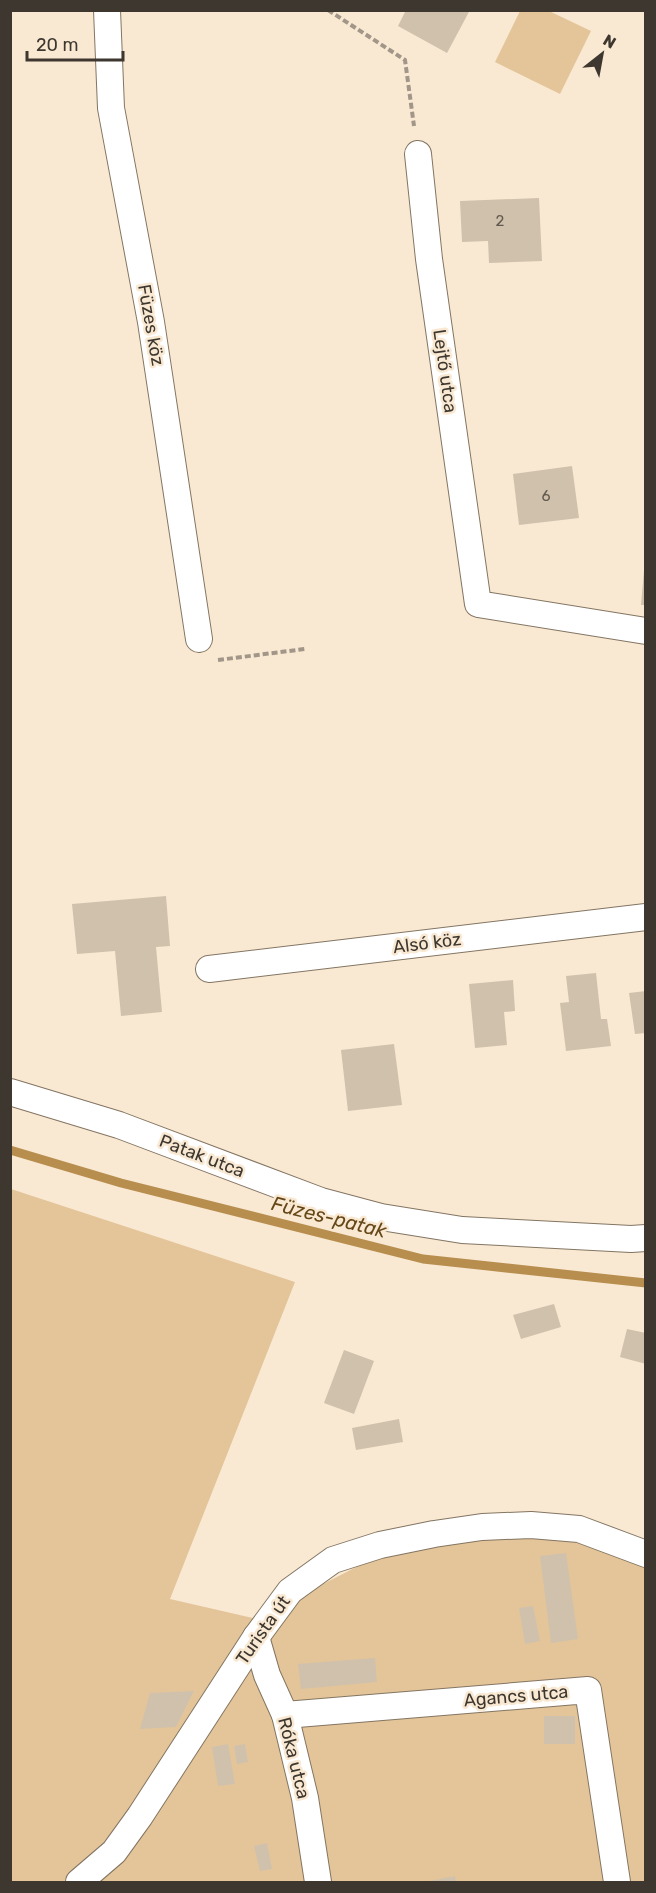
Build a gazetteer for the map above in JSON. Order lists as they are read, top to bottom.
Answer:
{
  "streets": {
    "street": [
      "Füzes köz",
      "Lejtő utca",
      "Alsó köz",
      "Patak utca",
      "Turista út",
      "Agancs utca",
      "Róka utca"
    ]
  },
  "crossings": [
    ["Turista út", "Róka utca"],
    ["Agancs utca", "Róka utca"]
  ],
  "water": ["Füzes-patak"],
  "house_numbers": ["2", "6"],
  "scale_bar": "20 m",
  "north": "top right"
}
